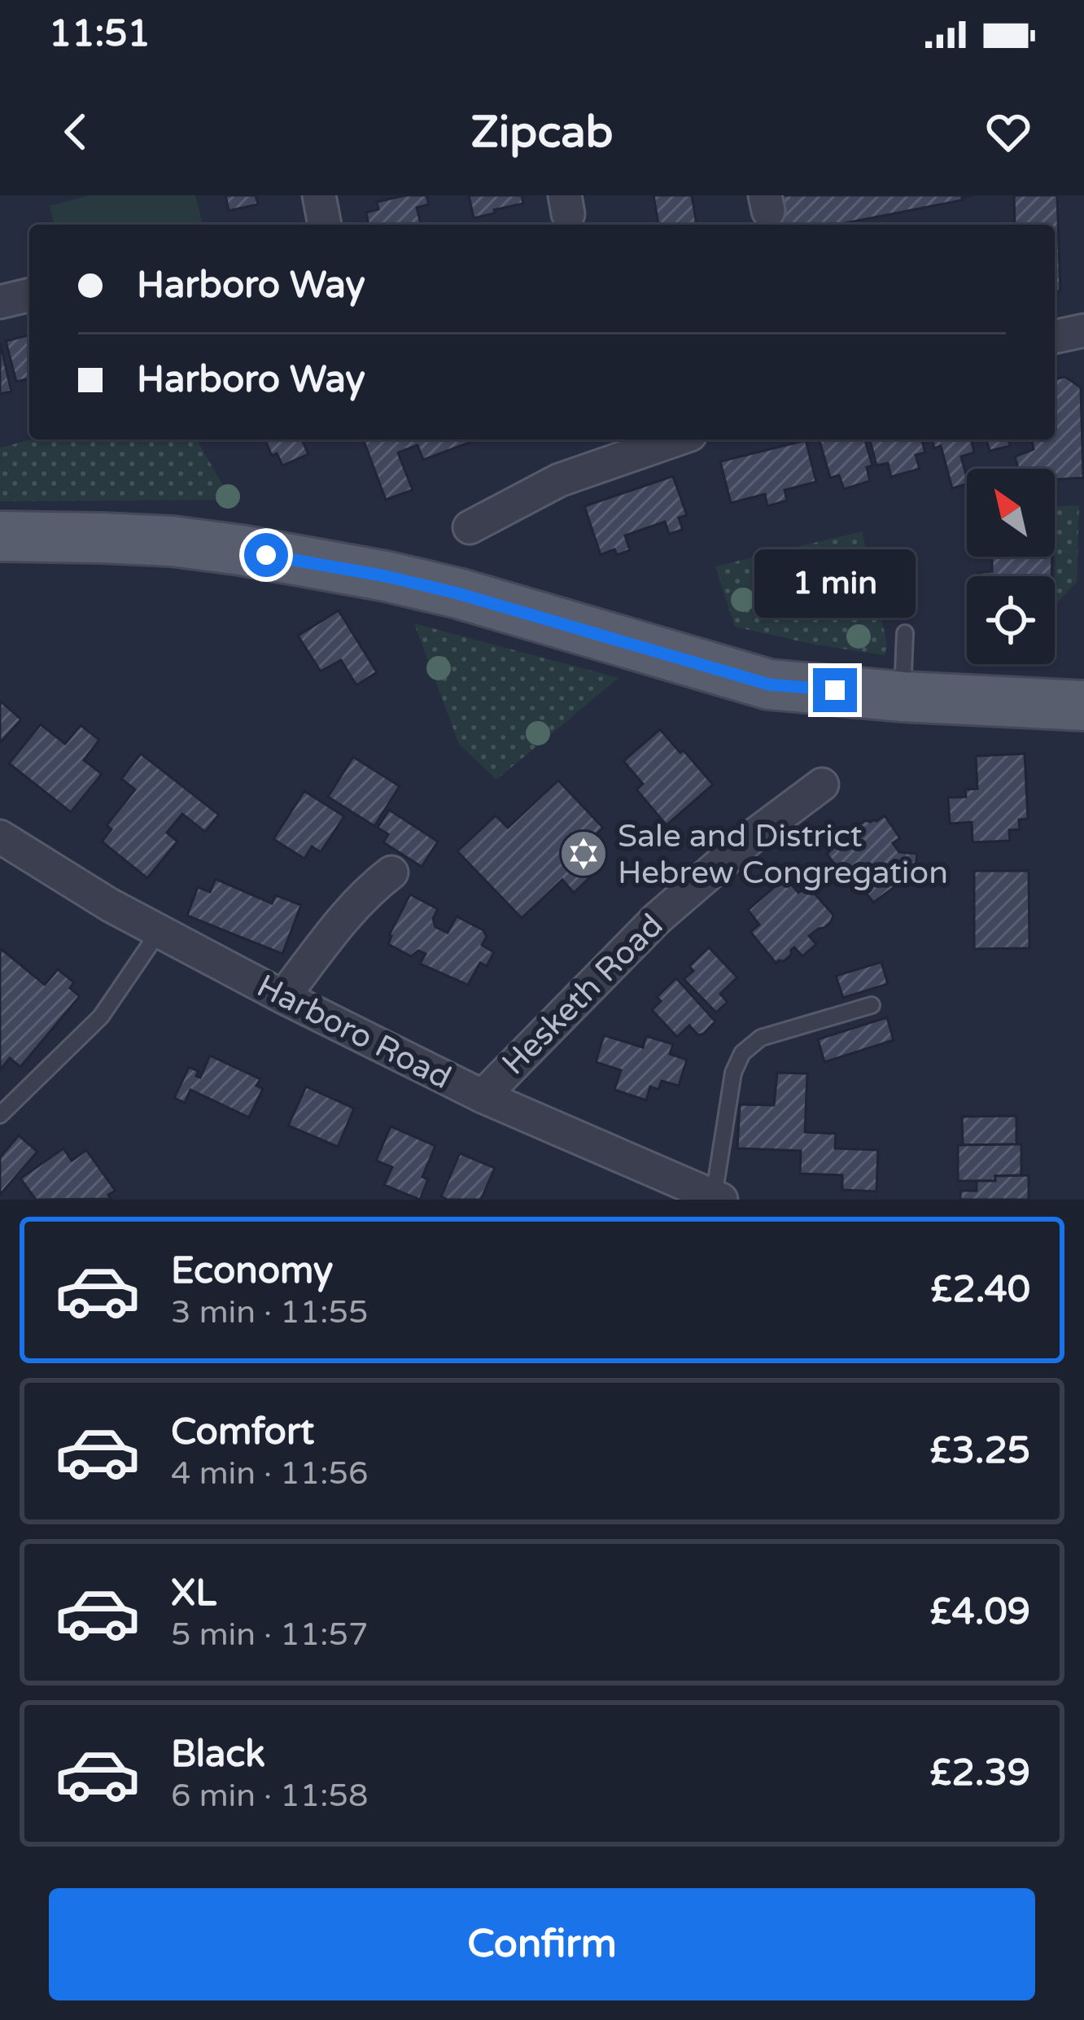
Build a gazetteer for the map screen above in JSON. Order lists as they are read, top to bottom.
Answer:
{
  "streets": {
    "street": ["Hesketh Road", "Harboro Road"]
  },
  "crossings": [
    ["Hesketh Road", "Harboro Road"]
  ],
  "places": {
    "synagogue": ["Sale and District Hebrew Congregation"]
  },
  "north": "top left",
  "page": {
    "status": "11:51",
    "header": "Zipcab",
    "banner": ["Harboro Way", "Harboro Way"],
    "bubble": "1 min",
    "list": [
      {
        "name": "Economy",
        "note": "3 min · 11:55",
        "value": "£2.40"
      },
      {
        "name": "Comfort",
        "note": "4 min · 11:56",
        "value": "£3.25"
      },
      {
        "name": "XL",
        "note": "5 min · 11:57",
        "value": "£4.09"
      },
      {
        "name": "Black",
        "note": "6 min · 11:58",
        "value": "£2.39"
      }
    ],
    "buttons": "Confirm"
  }
}
